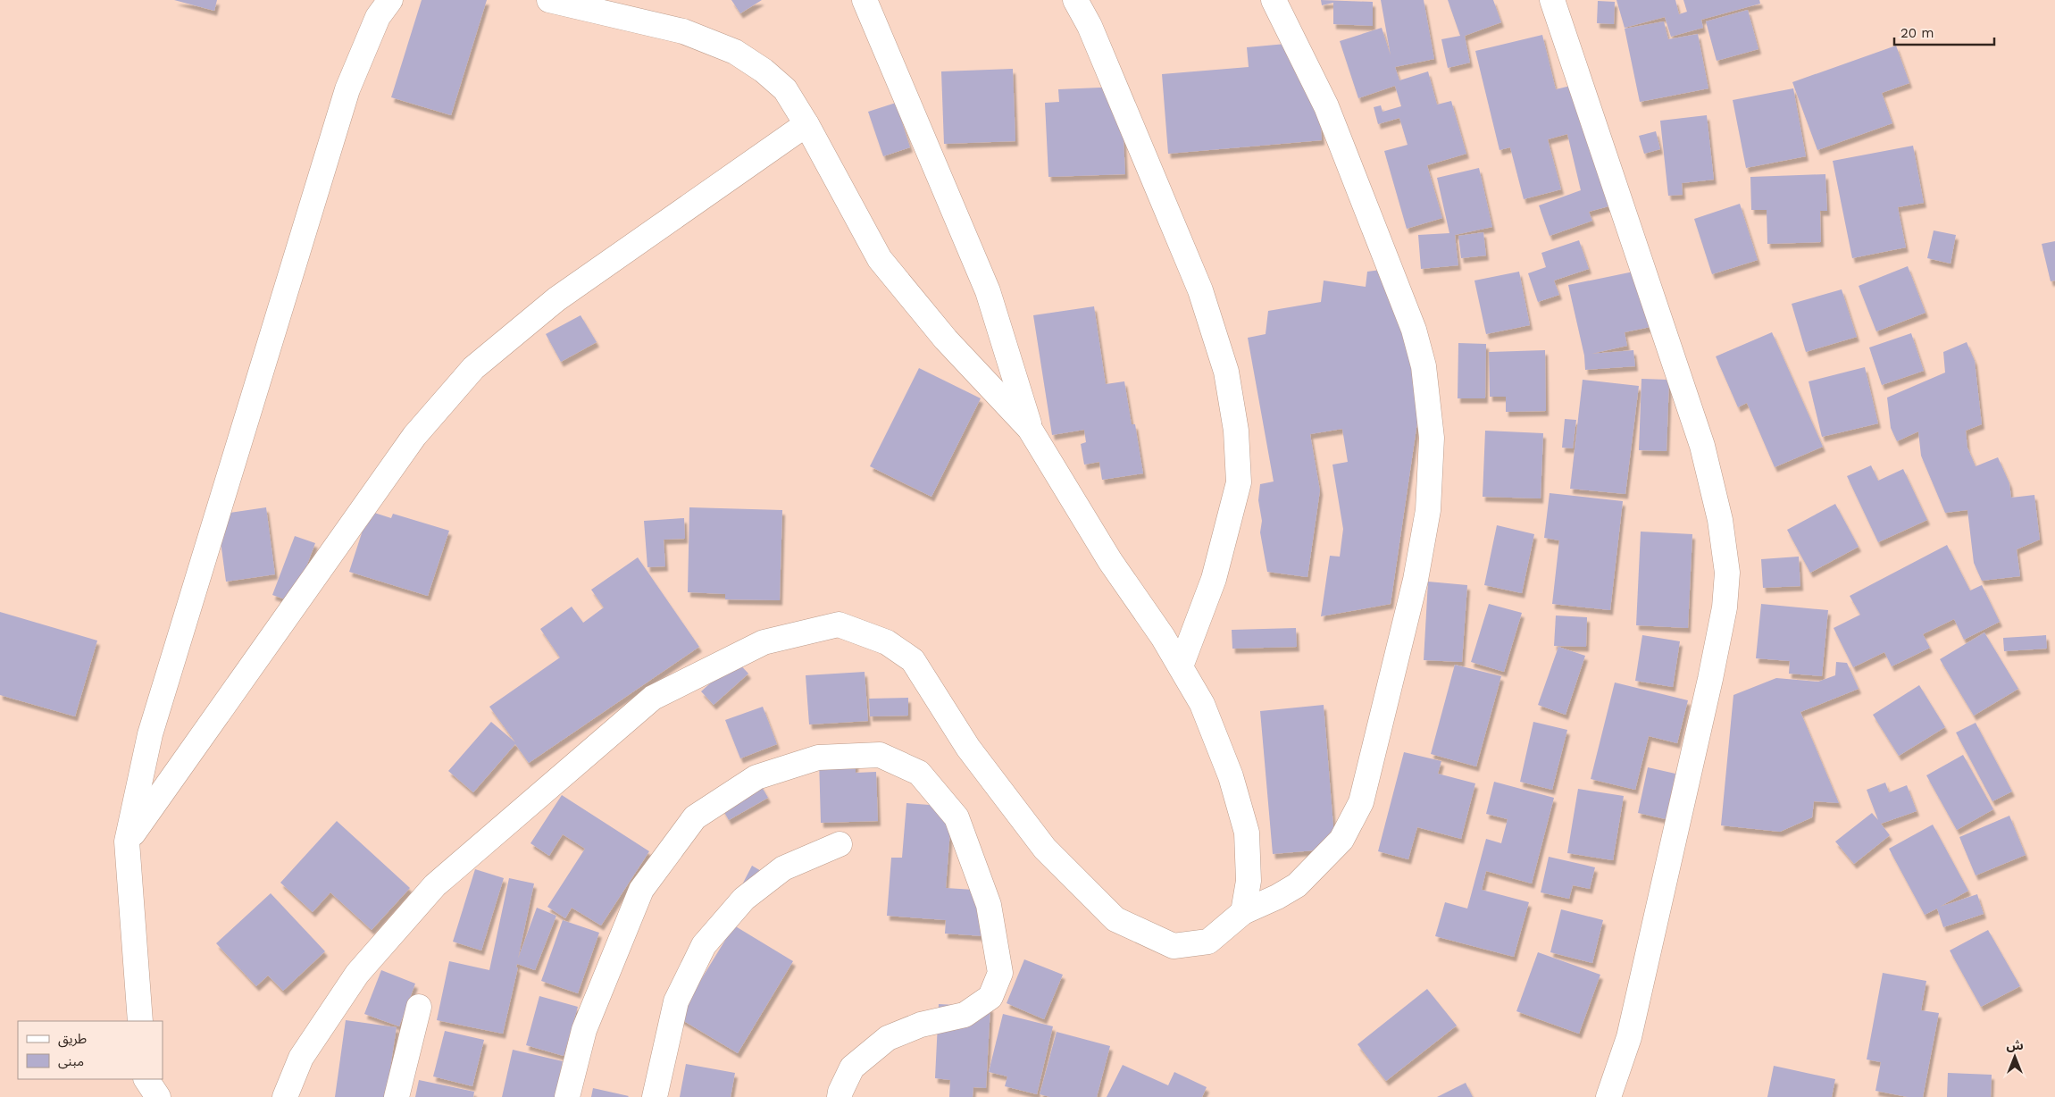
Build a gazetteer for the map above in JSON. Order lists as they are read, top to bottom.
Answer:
{
  "legend": ["طريق", "مبنى"],
  "scale_bar": "20 m",
  "north": "top"
}
